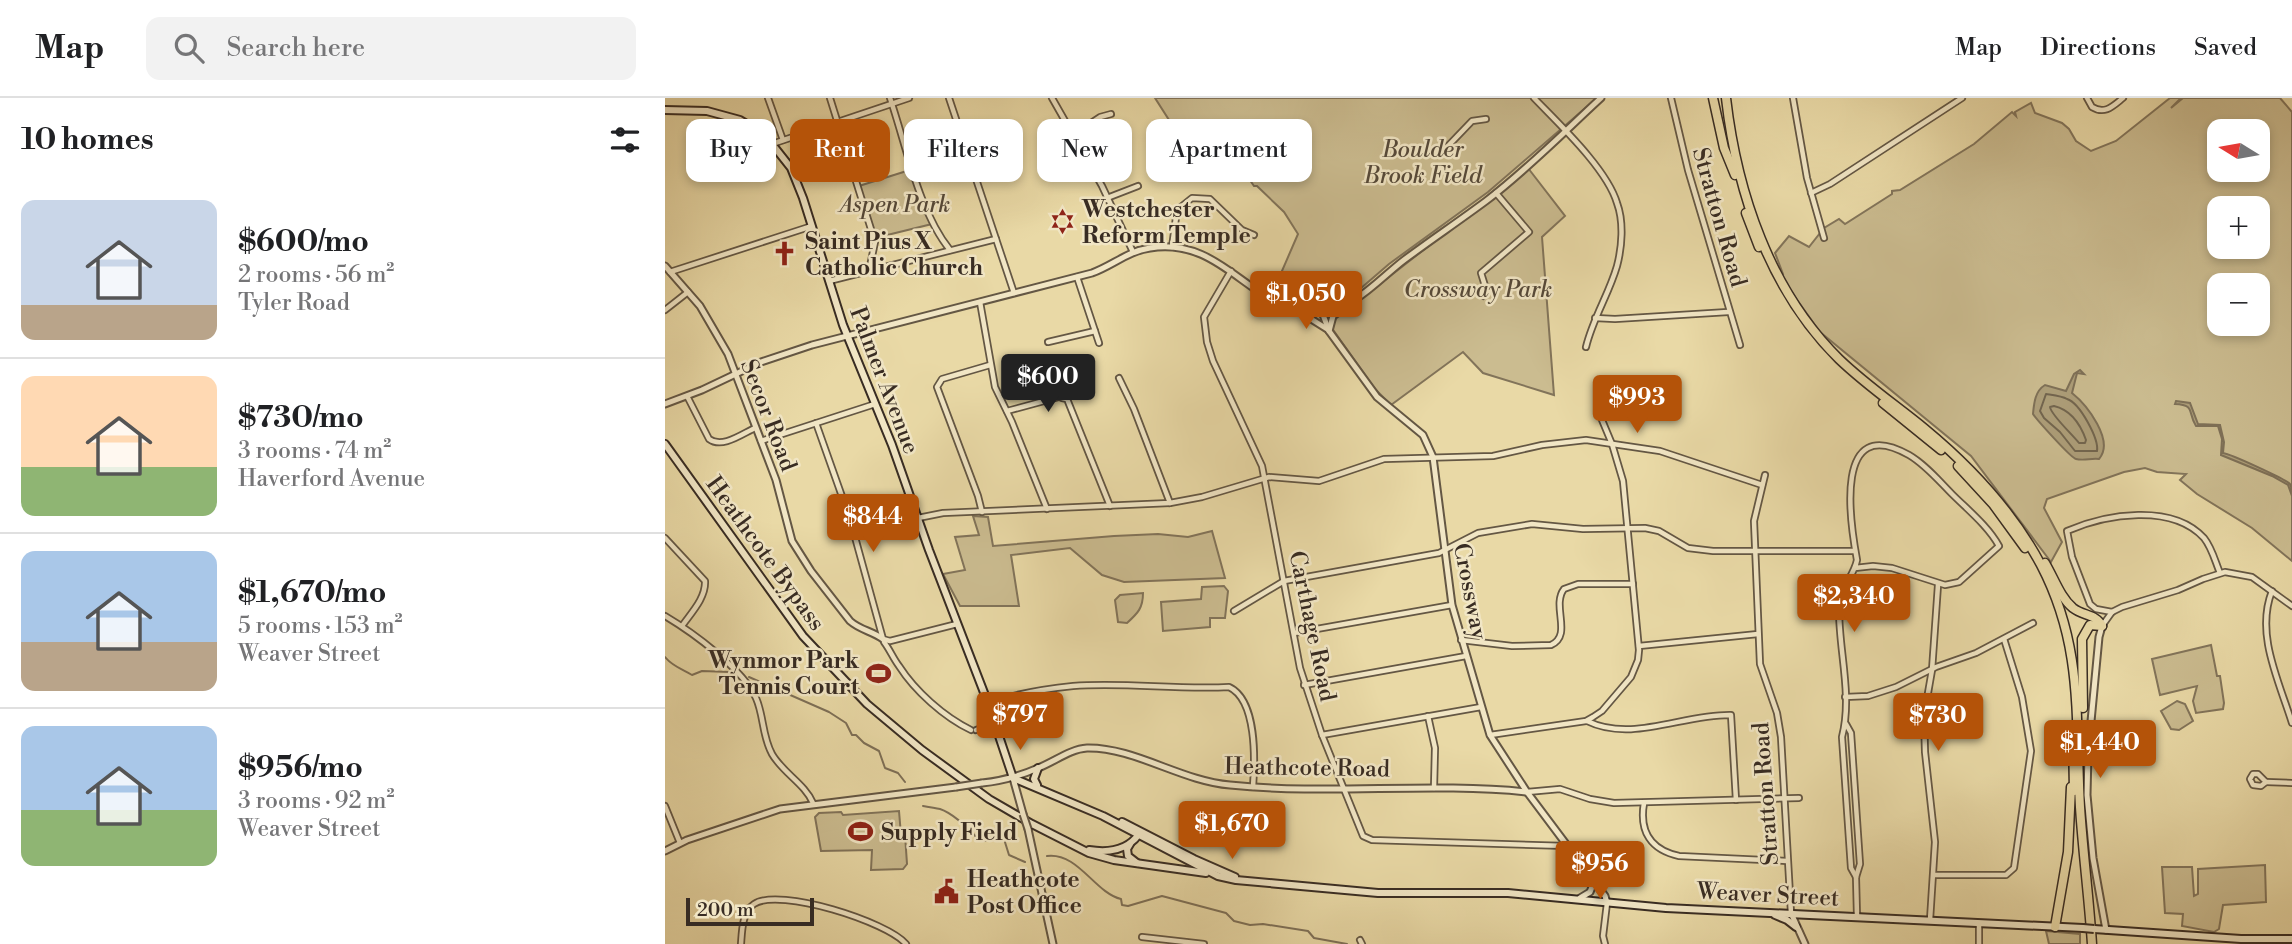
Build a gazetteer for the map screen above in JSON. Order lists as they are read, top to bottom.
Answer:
{
  "streets": {
    "main road": ["Palmer Avenue", "Heathcote Bypass", "Weaver Street"],
    "street": [
      "Stratton Road",
      "Secor Road",
      "Crossway",
      "Carthage Road",
      "Heathcote Road"
    ]
  },
  "crossings": [
    ["Stratton Road", "Heathcote Road"],
    ["Stratton Road", "Weaver Street"],
    ["Palmer Avenue", "Heathcote Road"],
    ["Palmer Avenue", "Weaver Street"],
    ["Heathcote Bypass", "Weaver Street"],
    ["Crossway", "Carthage Road"],
    ["Crossway", "Heathcote Road"],
    ["Crossway", "Weaver Street"],
    ["Carthage Road", "Heathcote Road"],
    ["Heathcote Road", "Weaver Street"]
  ],
  "parks": ["Boulder Brook Field", "Aspen Park", "Crossway Park"],
  "places": {
    "synagogue": ["Westchester Reform Temple"],
    "church": ["Saint Pius X Catholic Church"],
    "sports": ["Wynmor Park Tennis Court", "Supply Field"],
    "public building": ["Heathcote Post Office"]
  },
  "scale_bar": "200 m",
  "north": "left",
  "page": {
    "header": "Map",
    "search": "Search here",
    "nav": ["Map", "Directions", "Saved"],
    "heading": "10 homes",
    "map_buttons": ["+", "−"],
    "chip": [
      "Buy",
      "Rent",
      "Filters",
      "New",
      "Apartment"
    ],
    "list": [
      {
        "name": "$600/mo",
        "note": "2 rooms · 56 m² · Tyler Road"
      },
      {
        "name": "$730/mo",
        "note": "3 rooms · 74 m² · Haverford Avenue"
      },
      {
        "name": "$1,670/mo",
        "note": "5 rooms · 153 m² · Weaver Street"
      },
      {
        "name": "$956/mo",
        "note": "3 rooms · 92 m² · Weaver Street"
      }
    ],
    "price": [
      "$1,050",
      "$600",
      "$993",
      "$844",
      "$2,340",
      "$797",
      "$730",
      "$1,440",
      "$1,670",
      "$956"
    ],
    "scale": "200 m"
  }
}
